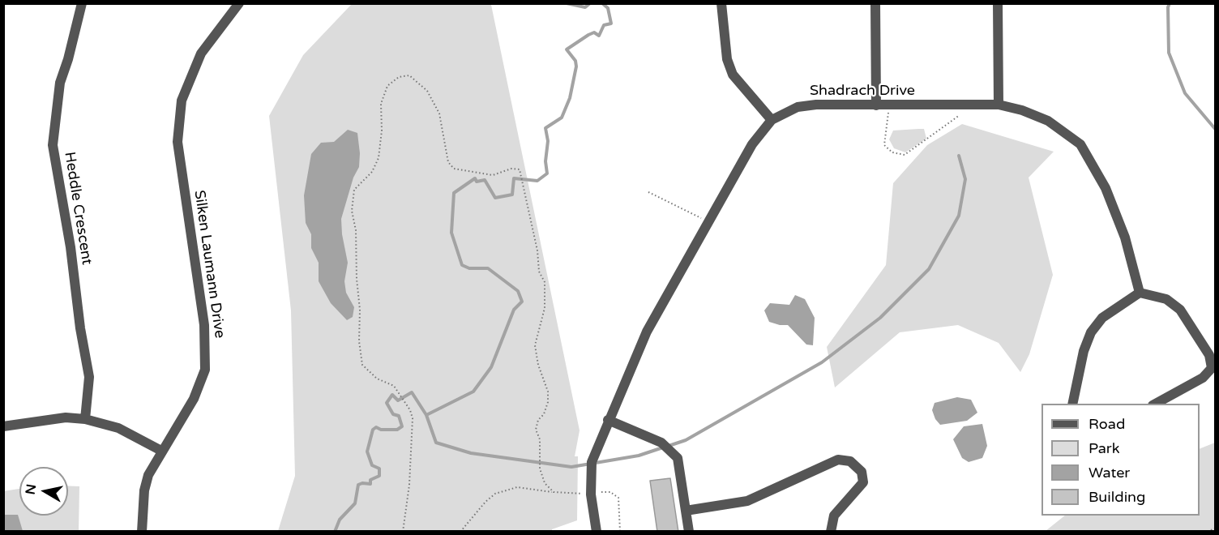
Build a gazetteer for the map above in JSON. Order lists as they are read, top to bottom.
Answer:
{
  "streets": {
    "street": ["Shadrach Drive", "Heddle Crescent", "Silken Laumann Drive"]
  },
  "legend": [
    "Road",
    "Park",
    "Water",
    "Building"
  ],
  "north": "left"
}
